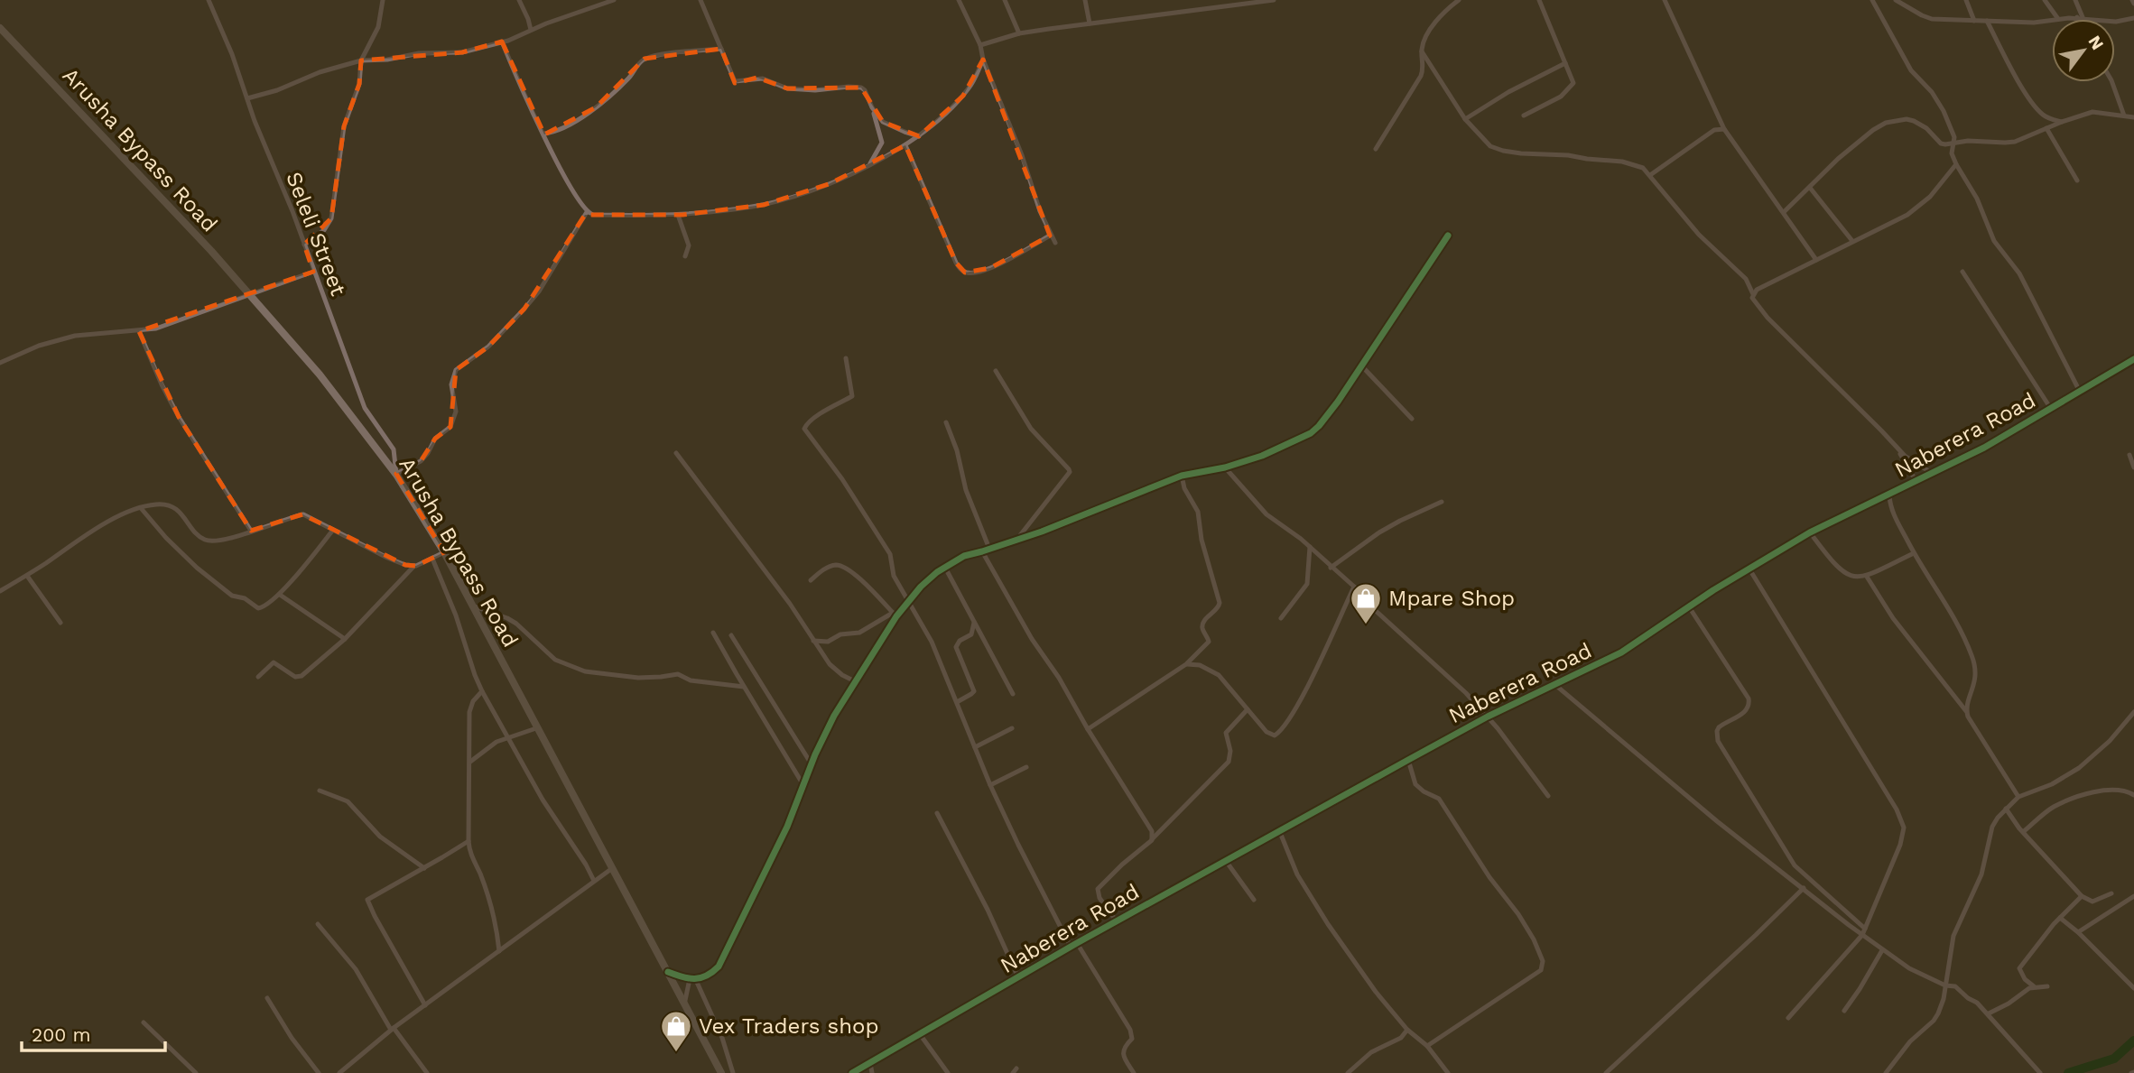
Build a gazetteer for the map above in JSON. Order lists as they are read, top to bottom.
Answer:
{
  "streets": {
    "main road": ["Arusha Bypass Road"],
    "street": ["Seleli Street", "Naberera Road"]
  },
  "crossings": [
    ["Arusha Bypass Road", "Seleli Street"]
  ],
  "places": {
    "shop": ["Mpare Shop", "Vex Traders shop"]
  },
  "scale_bar": "200 m",
  "north": "top right"
}
